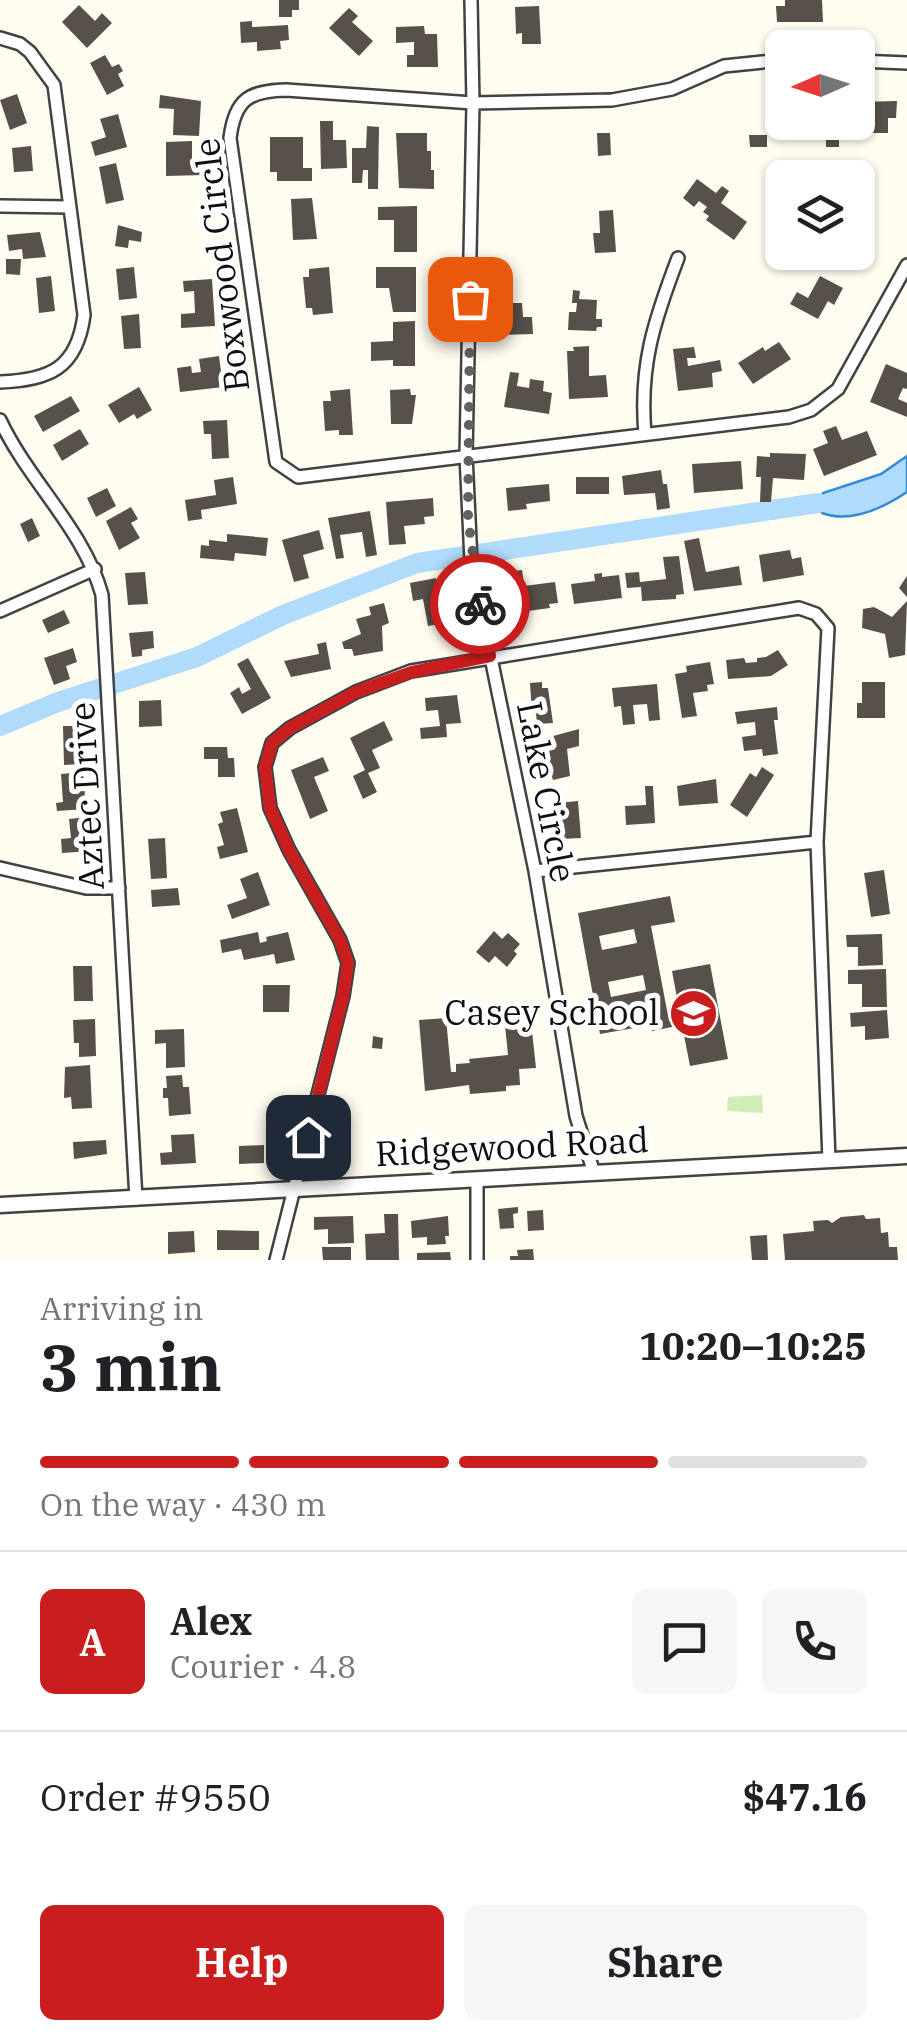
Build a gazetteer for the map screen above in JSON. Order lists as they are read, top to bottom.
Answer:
{
  "streets": {
    "street": [
      "Boxwood Circle",
      "Lake Circle",
      "Aztec Drive",
      "Ridgewood Road"
    ]
  },
  "crossings": [
    ["Boxwood Circle", "Lake Circle"],
    ["Lake Circle", "Ridgewood Road"],
    ["Aztec Drive", "Ridgewood Road"]
  ],
  "places": {
    "school or university": ["Casey School"]
  },
  "north": "left",
  "page": {
    "heading": ["3 min", "Arriving in", "10:20–10:25"],
    "panel": [
      "Alex",
      "Courier · 4.8",
      "Order #9550",
      "$47.16"
    ],
    "bar": "On the way · 430 m",
    "round": "A",
    "buttons": ["Help", "Share"]
  }
}
